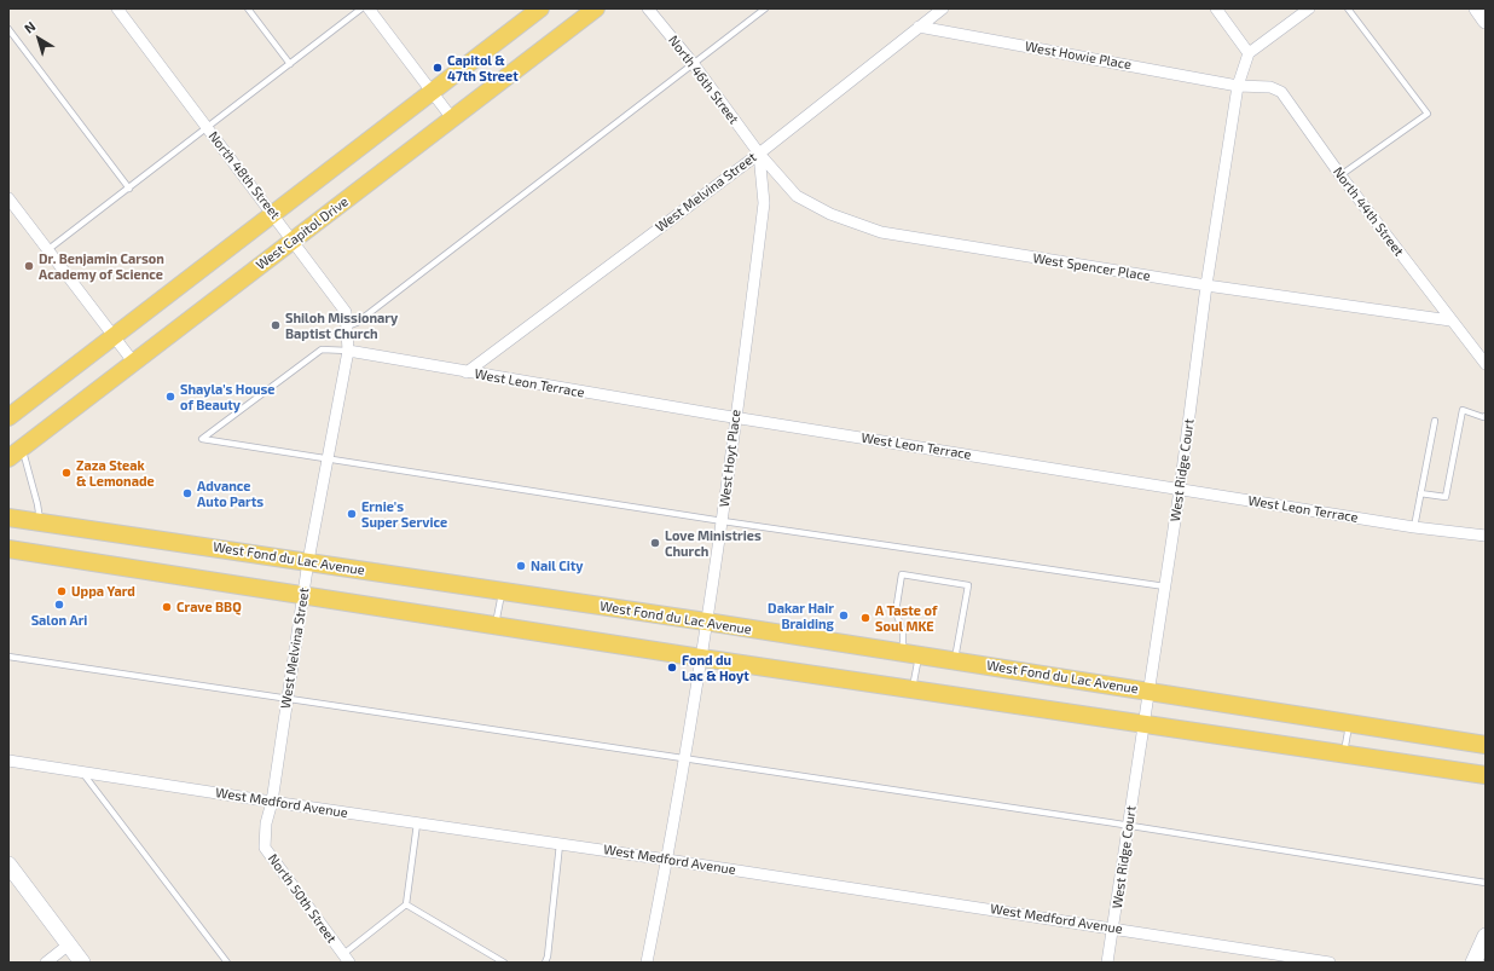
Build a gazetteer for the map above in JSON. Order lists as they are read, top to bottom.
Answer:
{
  "streets": {
    "main road": ["West Capitol Drive", "West Fond du Lac Avenue"],
    "street": [
      "West Howie Place",
      "North 46th Street",
      "North 48th Street",
      "West Melvina Street",
      "North 44th Street",
      "West Spencer Place",
      "West Leon Terrace",
      "West Hoyt Place",
      "West Ridge Court",
      "West Medford Avenue",
      "North 50th Street"
    ]
  },
  "crossings": [
    ["West Howie Place", "West Melvina Street"],
    ["West Howie Place", "North 44th Street"],
    ["West Howie Place", "West Ridge Court"],
    ["North 46th Street", "West Melvina Street"],
    ["North 46th Street", "West Spencer Place"],
    ["North 46th Street", "West Hoyt Place"],
    ["North 48th Street", "West Melvina Street"],
    ["North 48th Street", "West Capitol Drive"],
    ["North 48th Street", "West Leon Terrace"],
    ["West Melvina Street", "West Spencer Place"],
    ["West Melvina Street", "West Leon Terrace"],
    ["West Melvina Street", "West Hoyt Place"],
    ["West Melvina Street", "West Fond du Lac Avenue"],
    ["West Melvina Street", "West Medford Avenue"],
    ["West Melvina Street", "North 50th Street"],
    ["North 44th Street", "West Spencer Place"],
    ["North 44th Street", "West Ridge Court"],
    ["West Spencer Place", "West Hoyt Place"],
    ["West Spencer Place", "West Ridge Court"],
    ["West Leon Terrace", "West Hoyt Place"],
    ["West Leon Terrace", "West Ridge Court"],
    ["West Hoyt Place", "West Fond du Lac Avenue"],
    ["West Hoyt Place", "West Medford Avenue"],
    ["West Ridge Court", "West Fond du Lac Avenue"],
    ["West Ridge Court", "West Medford Avenue"],
    ["West Medford Avenue", "North 50th Street"]
  ],
  "places": [
    "Capitol & 47th Street",
    "Dr. Benjamin Carson Academy of Science",
    "Shiloh Missionary Baptist Church",
    "Shayla's House of Beauty",
    "Zaza Steak & Lemonade",
    "Advance Auto Parts",
    "Ernie's Super Service",
    "Love Ministries Church",
    "Nail City",
    "Uppa Yard",
    "Salon Ari",
    "Crave BBQ",
    "Dakar Hair Braiding",
    "A Taste of Soul MKE",
    "Fond du Lac & Hoyt"
  ],
  "north": "top left"
}
